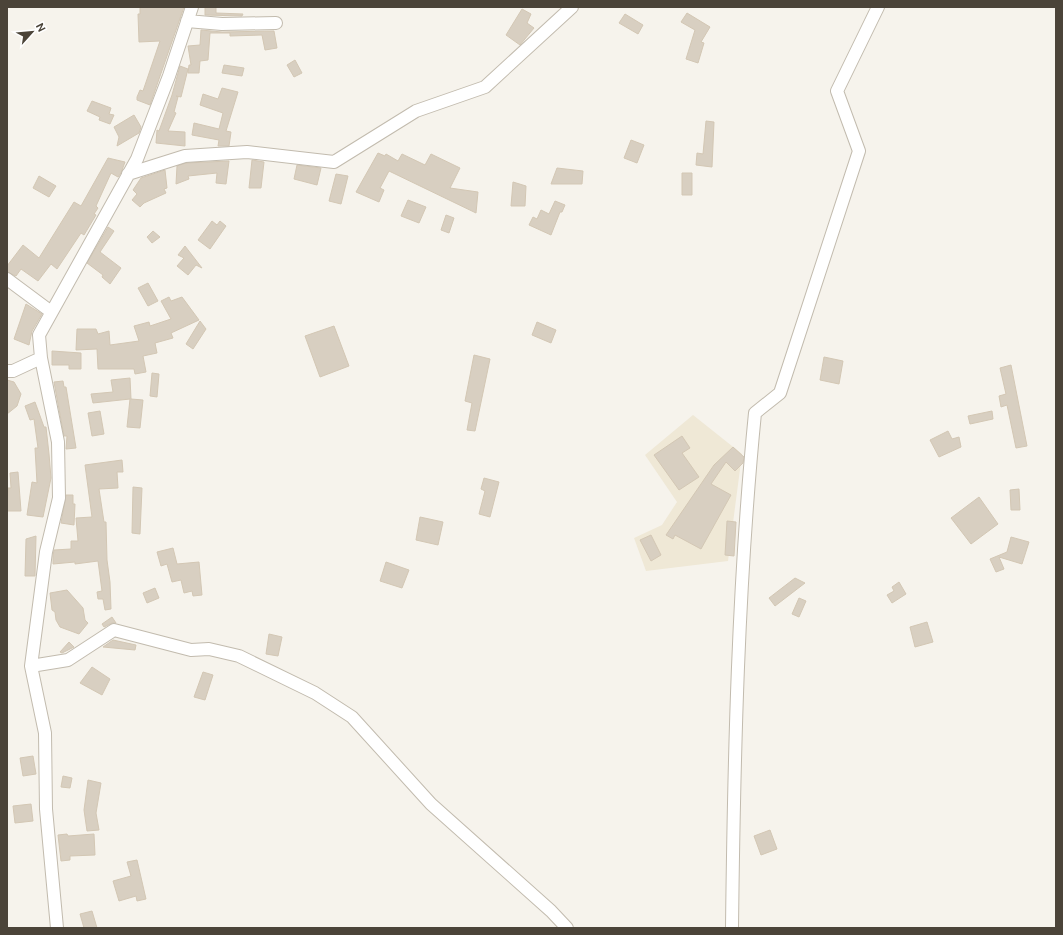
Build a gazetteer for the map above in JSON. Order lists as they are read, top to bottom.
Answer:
{
  "north": "top right"
}
